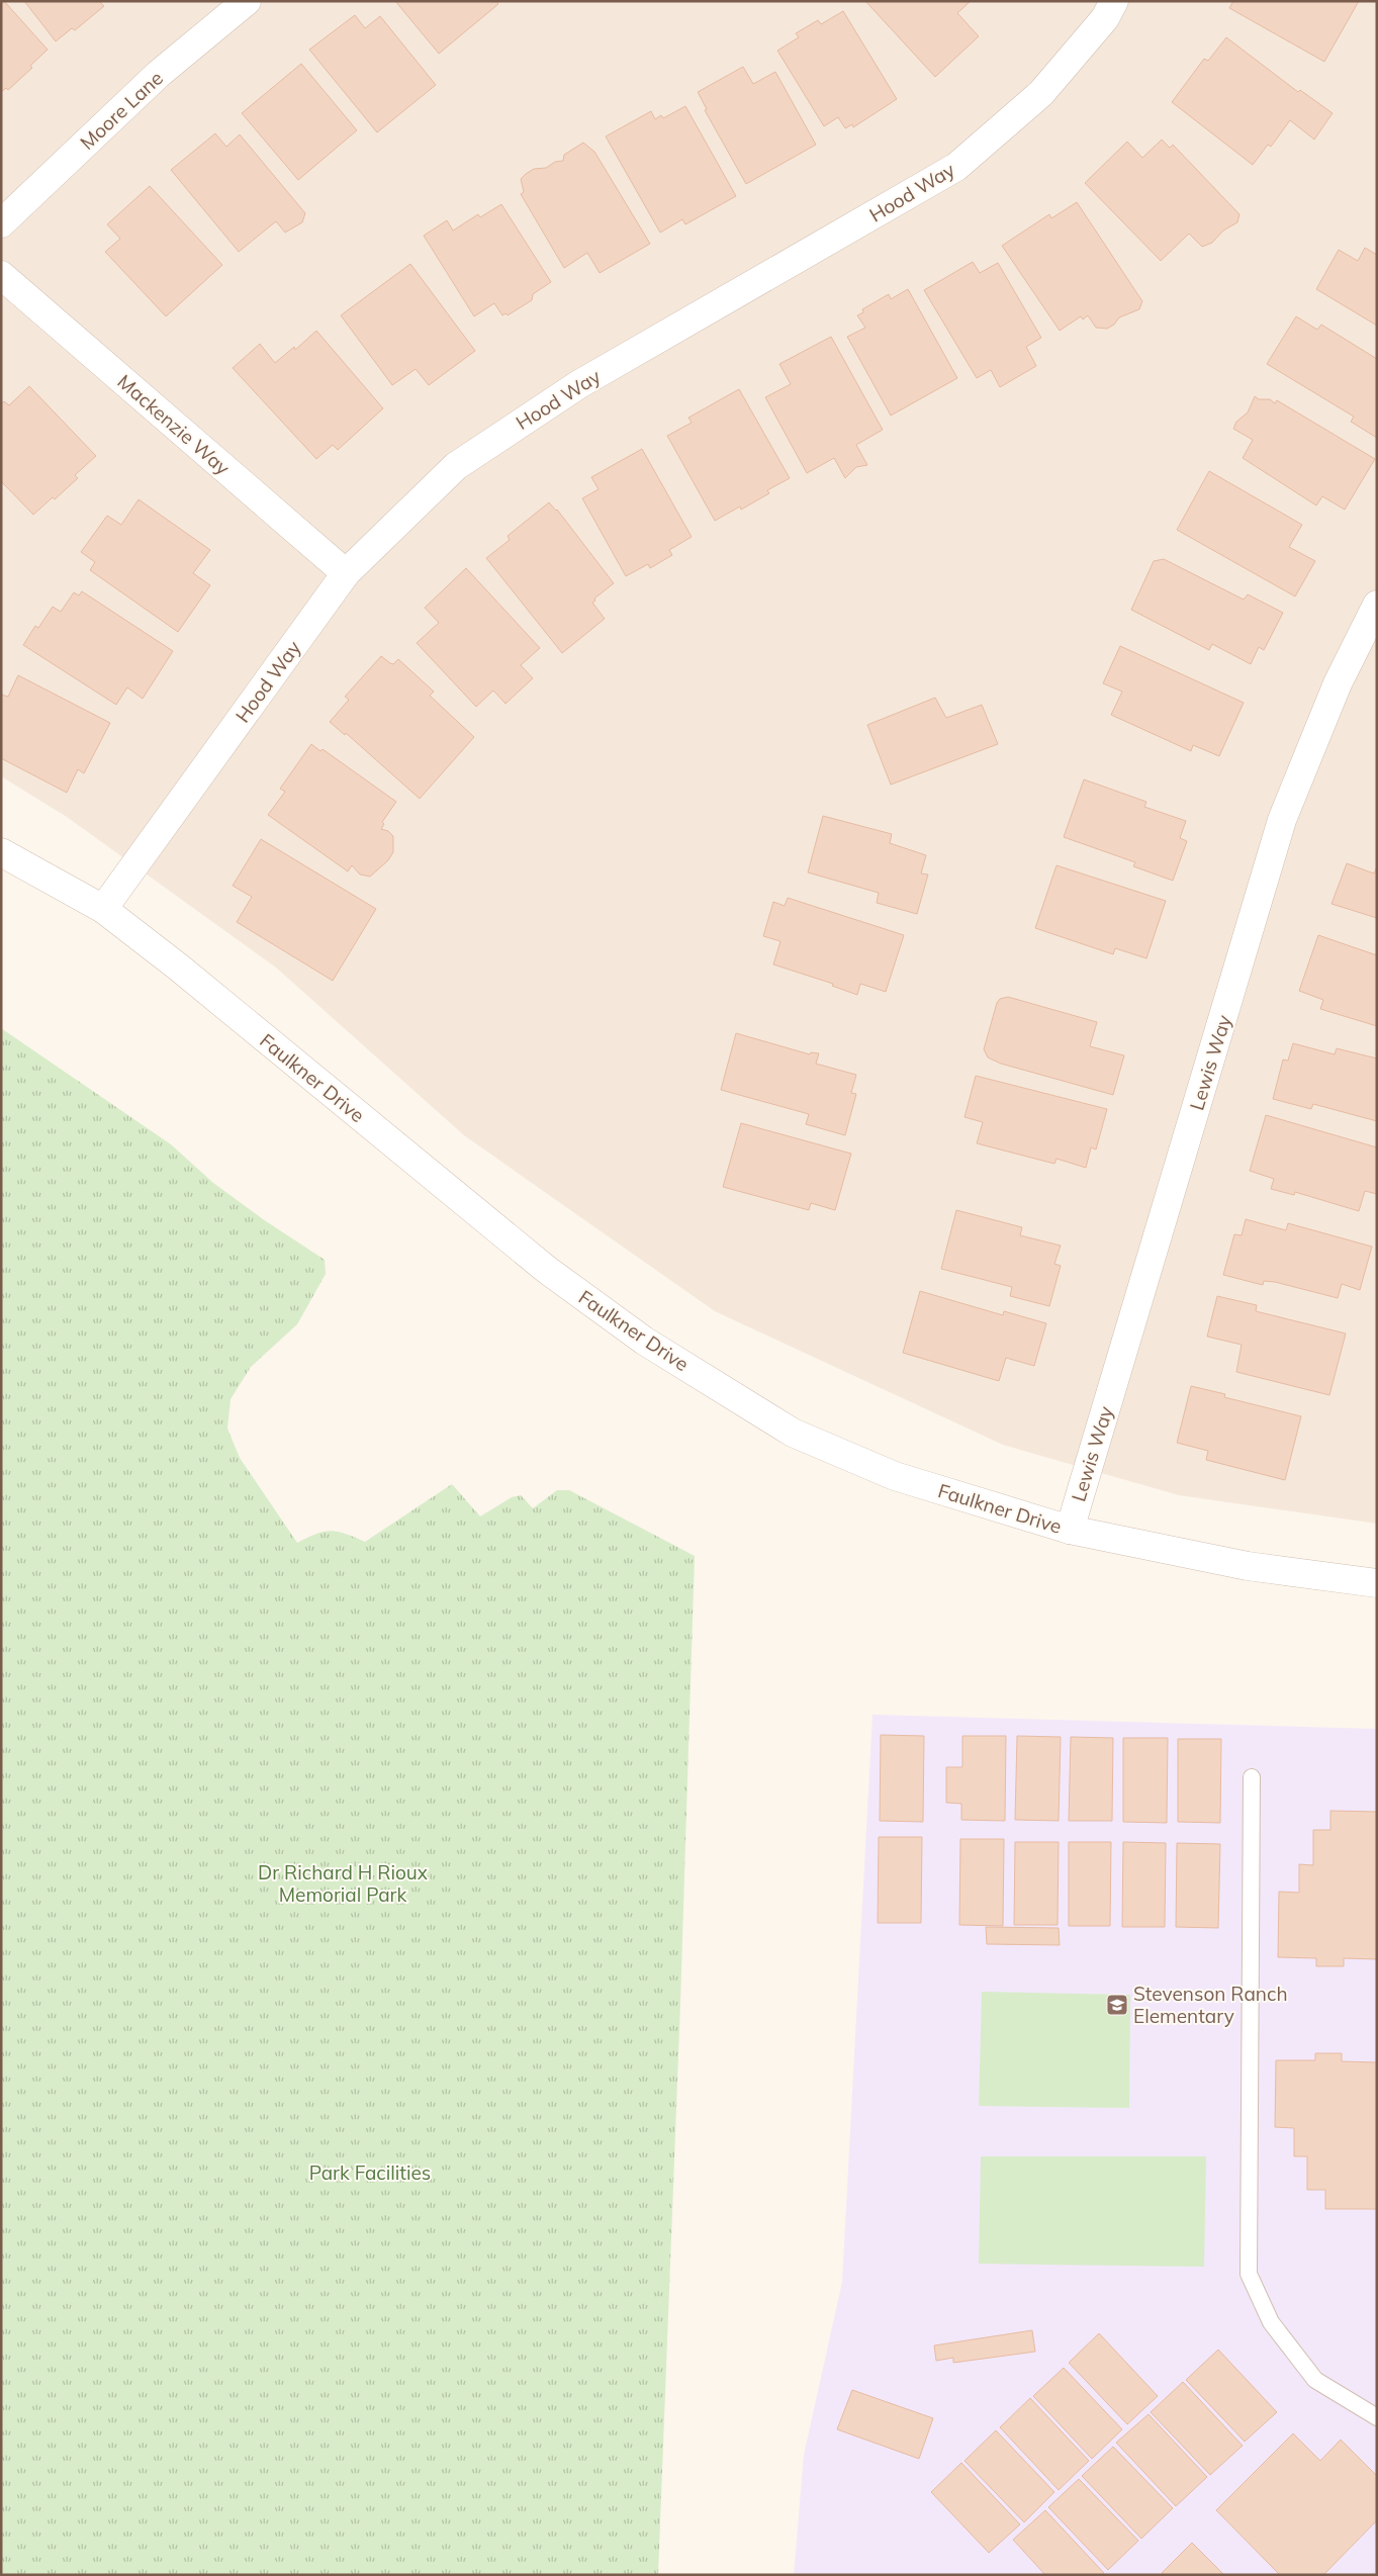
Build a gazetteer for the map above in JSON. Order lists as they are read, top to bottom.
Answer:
{
  "streets": {
    "street": [
      "Moore Lane",
      "Hood Way",
      "Mackenzie Way",
      "Lewis Way",
      "Faulkner Drive"
    ]
  },
  "crossings": [
    ["Hood Way", "Mackenzie Way"],
    ["Hood Way", "Faulkner Drive"],
    ["Lewis Way", "Faulkner Drive"]
  ],
  "parks": ["Dr Richard H Rioux Memorial Park", "Park Facilities"],
  "places": {
    "school or university": ["Stevenson Ranch Elementary"]
  }
}
